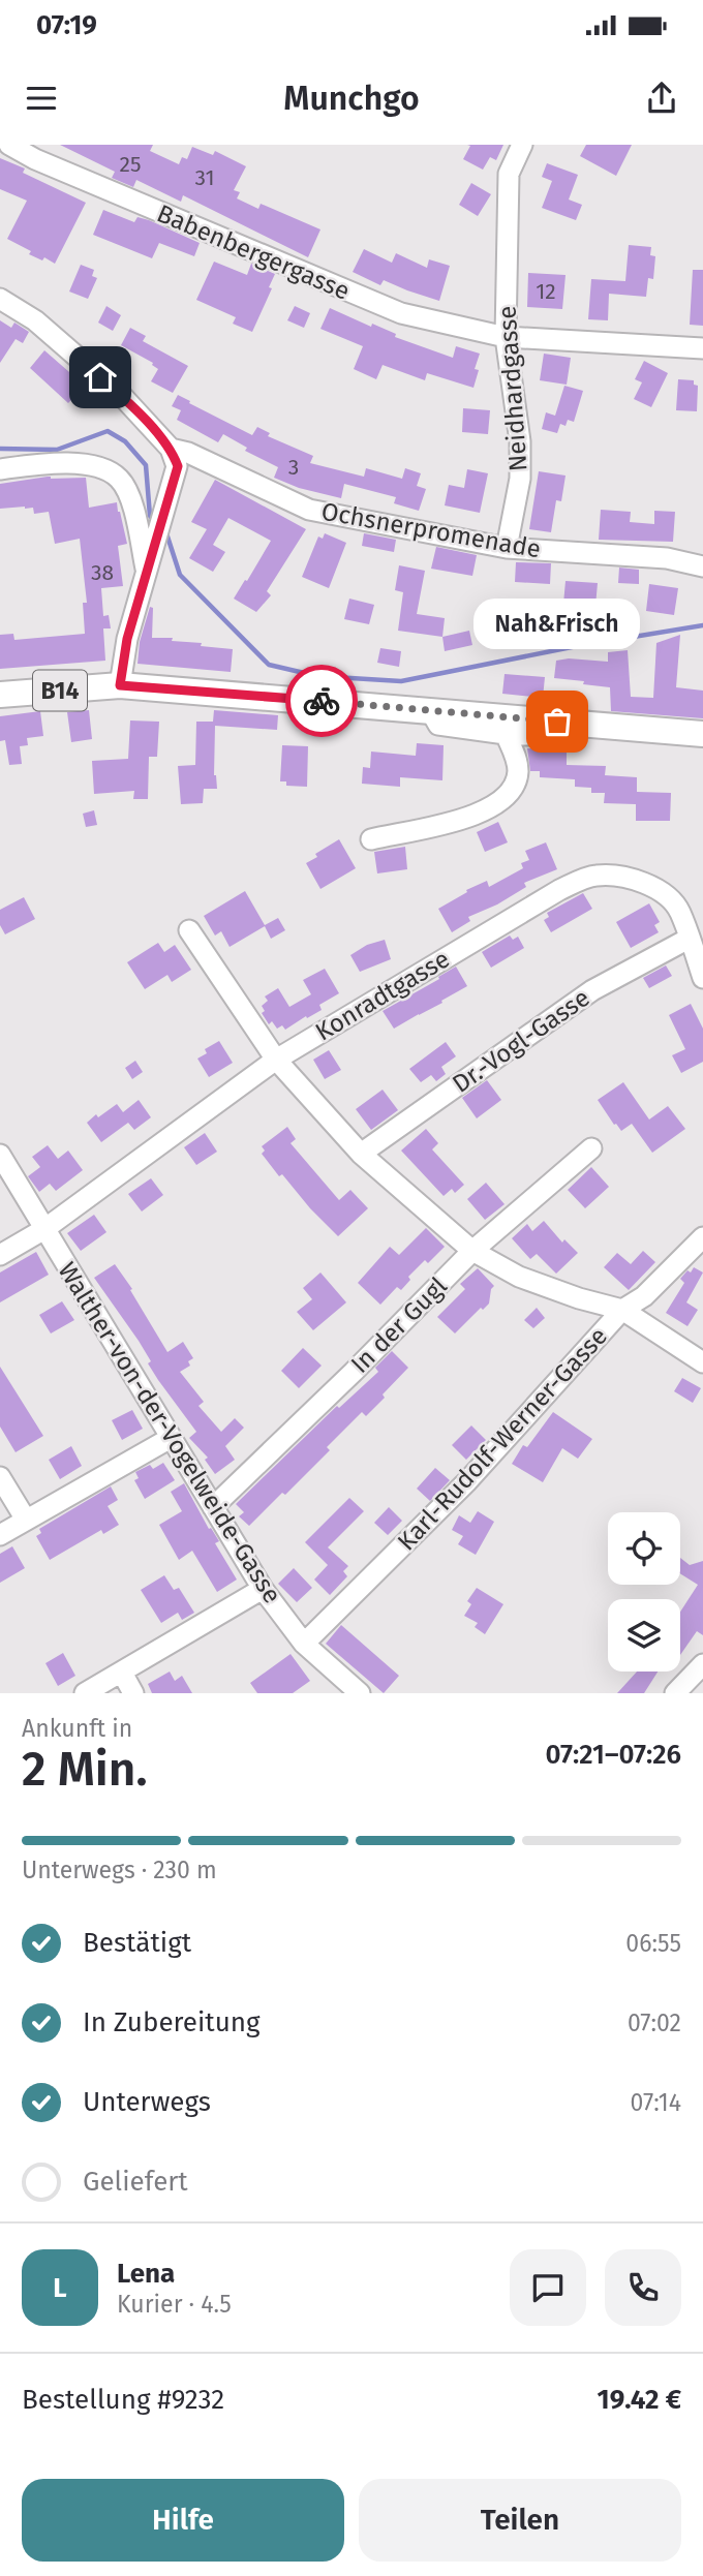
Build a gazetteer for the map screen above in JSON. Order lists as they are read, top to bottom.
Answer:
{
  "streets": {
    "main road": ["B14"],
    "street": [
      "Babenbergergasse",
      "Neidhardgasse",
      "Ochsnerpromenade",
      "Konradtgasse",
      "Dr.-Vogl-Gasse",
      "In der Gugl",
      "Walther-von-der-Vogelweide-Gasse",
      "Karl-Rudolf-Werner-Gasse"
    ]
  },
  "crossings": [
    ["Babenbergergasse", "Neidhardgasse"],
    ["Neidhardgasse", "Ochsnerpromenade"],
    ["Konradtgasse", "Dr.-Vogl-Gasse"],
    ["Konradtgasse", "Walther-von-der-Vogelweide-Gasse"],
    ["In der Gugl", "Walther-von-der-Vogelweide-Gasse"],
    ["Walther-von-der-Vogelweide-Gasse", "Karl-Rudolf-Werner-Gasse"]
  ],
  "places": ["Nah&Frisch"],
  "house_numbers": [
    "25",
    "31",
    "12",
    "3",
    "38"
  ],
  "page": {
    "status": "07:19",
    "header": "Munchgo",
    "bubble": "Nah&Frisch",
    "heading": ["2 Min.", "Ankunft in", "07:21–07:26"],
    "panel": [
      "Lena",
      "Kurier · 4.5",
      "Bestellung #9232",
      "19.42 €"
    ],
    "bar": "Unterwegs · 230 m",
    "list": [
      ["Bestätigt", "06:55"],
      ["In Zubereitung", "07:02"],
      ["Unterwegs", "07:14"],
      "Geliefert"
    ],
    "round": "L",
    "buttons": ["Hilfe", "Teilen"]
  }
}
